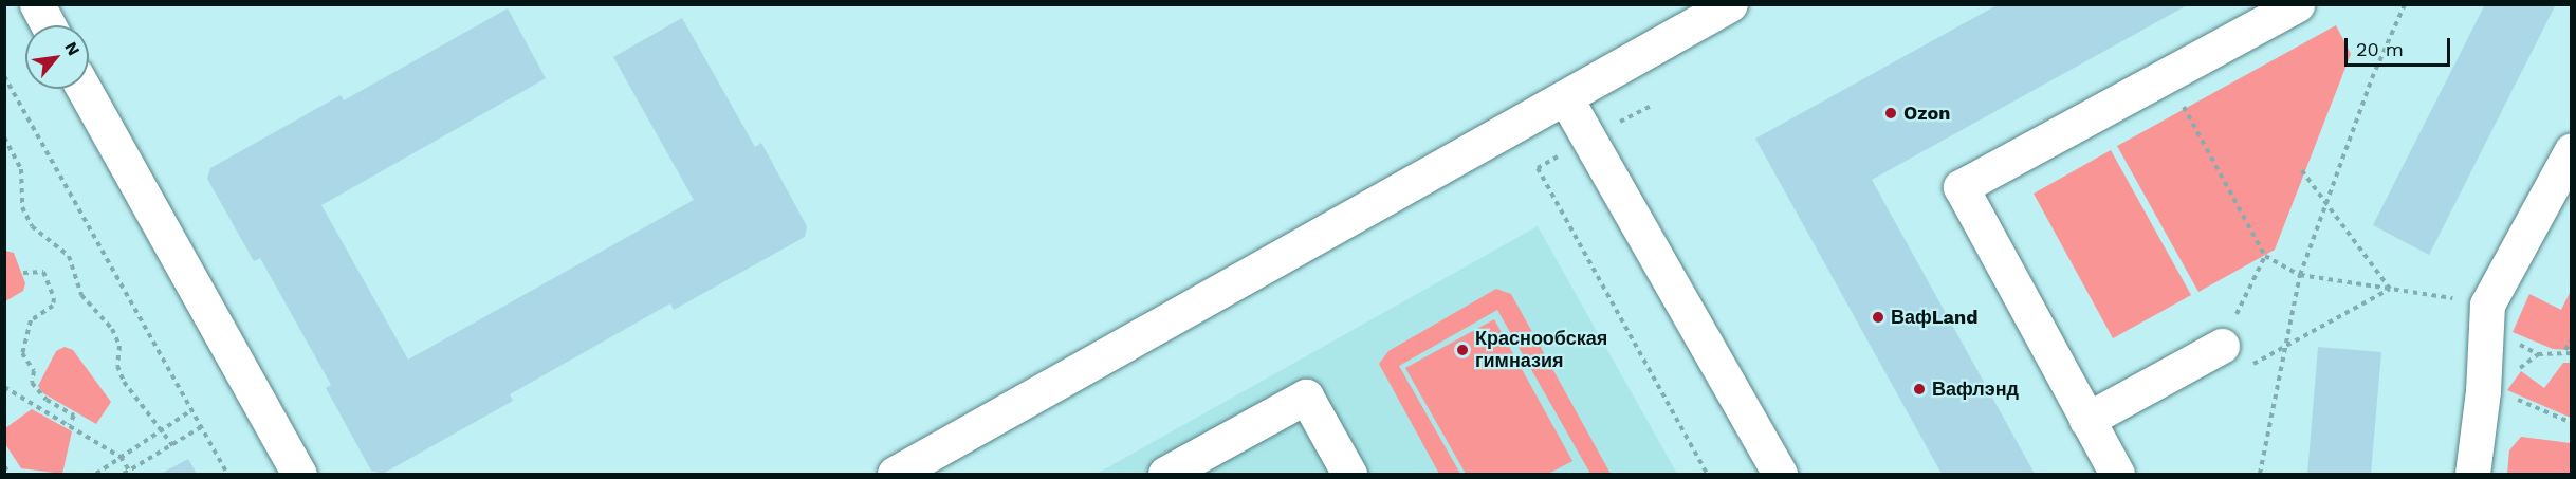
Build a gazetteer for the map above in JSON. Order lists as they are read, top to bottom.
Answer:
{
  "places": [
    "Ozon",
    "ВафLand",
    "Краснообская гимназия",
    "Вафлэнд"
  ],
  "scale_bar": "20 m",
  "north": "top right"
}
